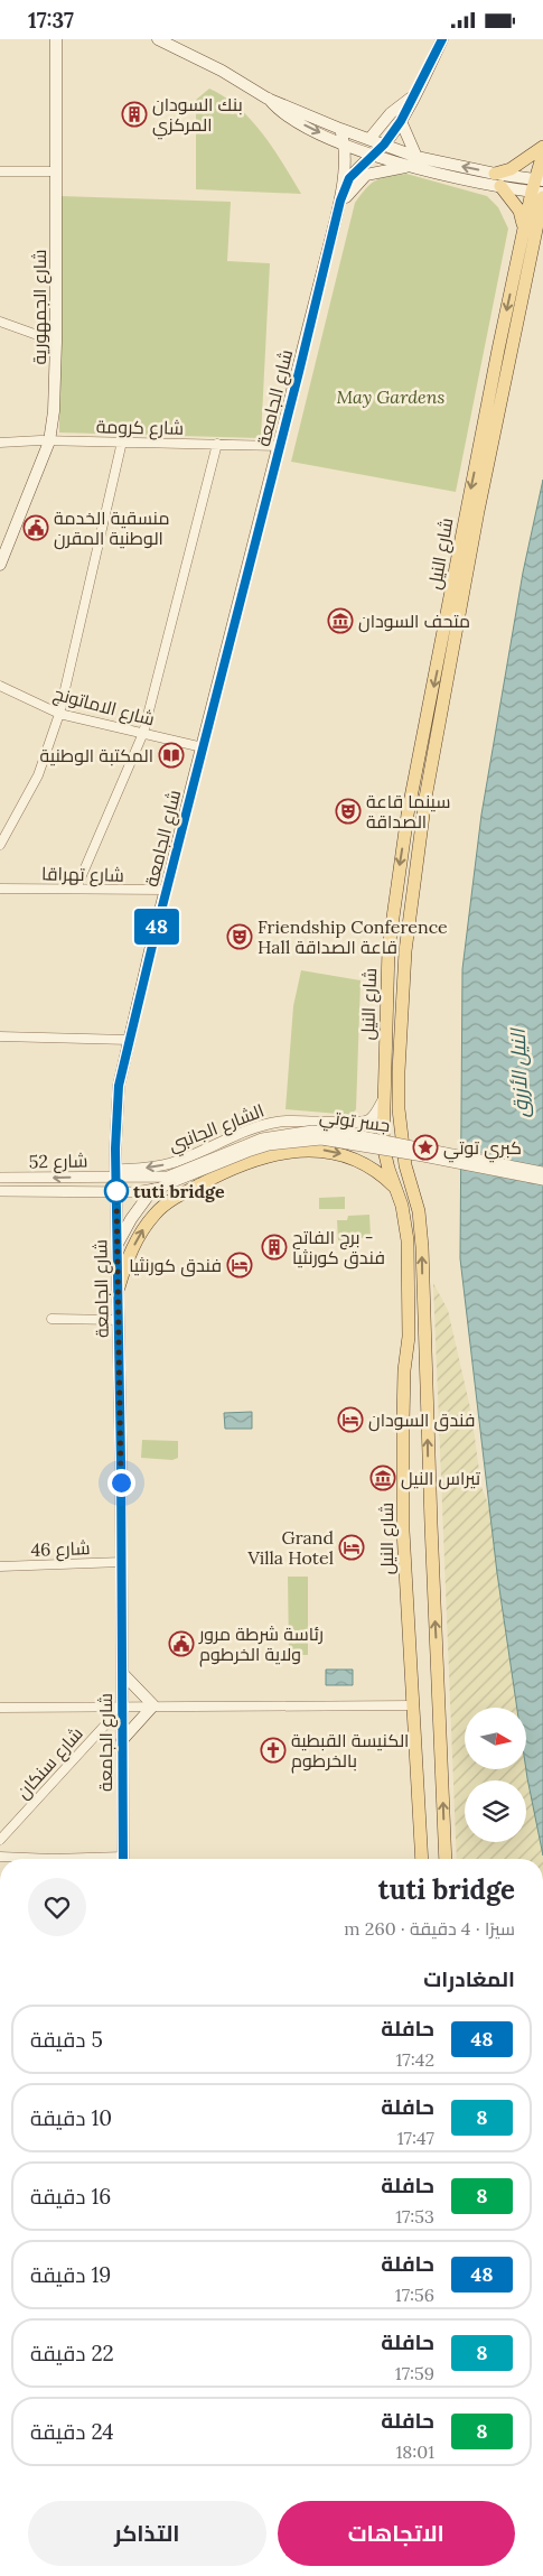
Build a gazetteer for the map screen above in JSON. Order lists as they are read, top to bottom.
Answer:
{
  "streets": {
    "main road": ["شارع الجمهورية", "شارع الجامعة", "شارع النيل"],
    "street": [
      "شارع كرومة",
      "شارع الاماتونج",
      "شارع تهراقا",
      "جسر توتي",
      "الشارع الجانبي",
      "شارع 52",
      "شارع 46",
      "شارع سنكان"
    ]
  },
  "crossings": [
    ["شارع الجمهورية", "شارع كرومة"],
    ["شارع الجامعة", "شارع كرومة"],
    ["شارع الجامعة", "شارع الاماتونج"],
    ["شارع الجامعة", "شارع تهراقا"],
    ["شارع الجامعة", "الشارع الجانبي"],
    ["شارع الجامعة", "شارع 52"],
    ["شارع الجامعة", "شارع 46"],
    ["شارع الجامعة", "شارع سنكان"],
    ["شارع النيل", "الشارع الجانبي"],
    ["الشارع الجانبي", "شارع 52"]
  ],
  "one_way": ["الشارع الجانبي"],
  "water": ["النيل الأزرق"],
  "parks": ["May Gardens"],
  "places": {
    "building": ["بنك السودان المركزي", "برج الفاتح - فندق كورنثيا"],
    "public building": ["منسقية الخدمة الوطنية المقرن", "رئاسة شرطة مرور ولاية الخرطوم"],
    "museum": ["متحف السودان", "تيراس النيل"],
    "library": ["المكتبة الوطنية"],
    "theatre": ["سينما قاعة الصداقة", "Friendship Conference Hall قاعة الصداقة"],
    "place": ["كبري توتي"],
    "other": ["tuti bridge"],
    "hotel": ["فندق كورنثيا", "فندق السودان", "Grand Villa Hotel"],
    "church": ["الكنيسة القبطية بالخرطوم"]
  },
  "lines": ["bus line 48"],
  "north": "right",
  "page": {
    "status": "17:37",
    "on_map": "48",
    "heading": [
      ["tuti bridge", "سيرًا · 4 دقيقة · 260 m"],
      "المغادرات"
    ],
    "list": [
      {
        "mark": "48",
        "name": "حافلة",
        "note": "17:42",
        "value": "5 دقيقة"
      },
      {
        "mark": "8",
        "name": "حافلة",
        "note": "17:47",
        "value": "10 دقيقة"
      },
      {
        "mark": "8",
        "name": "حافلة",
        "note": "17:53",
        "value": "16 دقيقة"
      },
      {
        "mark": "48",
        "name": "حافلة",
        "note": "17:56",
        "value": "19 دقيقة"
      },
      {
        "mark": "8",
        "name": "حافلة",
        "note": "17:59",
        "value": "22 دقيقة"
      },
      {
        "mark": "8",
        "name": "حافلة",
        "note": "18:01",
        "value": "24 دقيقة"
      }
    ],
    "buttons": ["الاتجاهات", "التذاكر"]
  }
}
